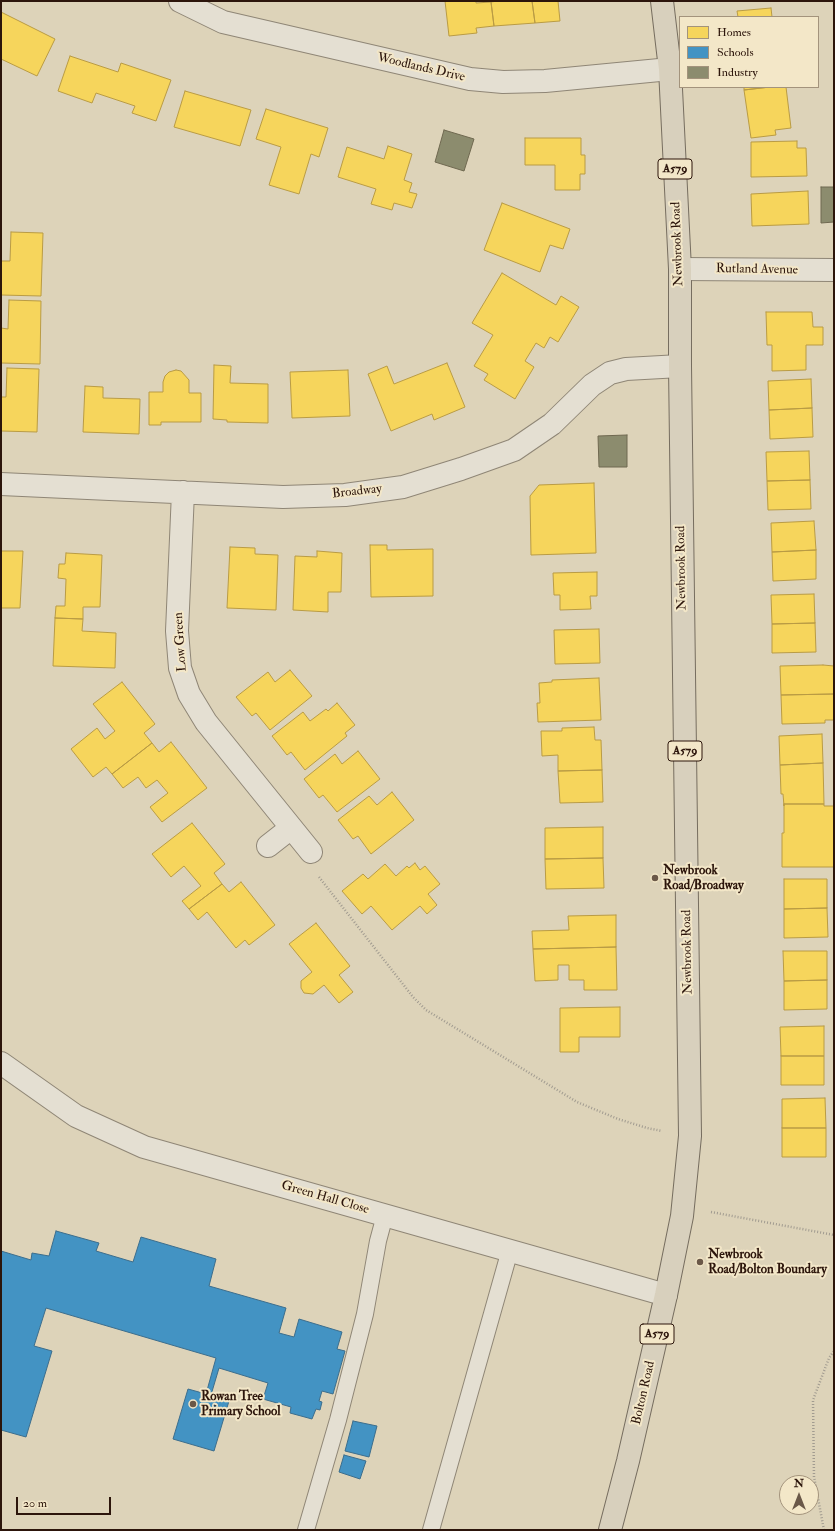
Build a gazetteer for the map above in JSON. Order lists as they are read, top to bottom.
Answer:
{
  "streets": {
    "highway": ["A579", "Newbrook Road", "Bolton Road"],
    "street": [
      "Woodlands Drive",
      "Rutland Avenue",
      "Broadway",
      "Low Green",
      "Green Hall Close"
    ]
  },
  "crossings": [
    ["Woodlands Drive", "Newbrook Road"],
    ["Newbrook Road", "Rutland Avenue"],
    ["Newbrook Road", "Broadway"],
    ["Newbrook Road", "Bolton Road"],
    ["Broadway", "Low Green"],
    ["Green Hall Close", "Bolton Road"]
  ],
  "places": ["Newbrook Road/Broadway", "Newbrook Road/Bolton Boundary", "Rowan Tree Primary School"],
  "legend": ["Homes", "Schools", "Industry"],
  "scale_bar": "20 m",
  "north": "top"
}
